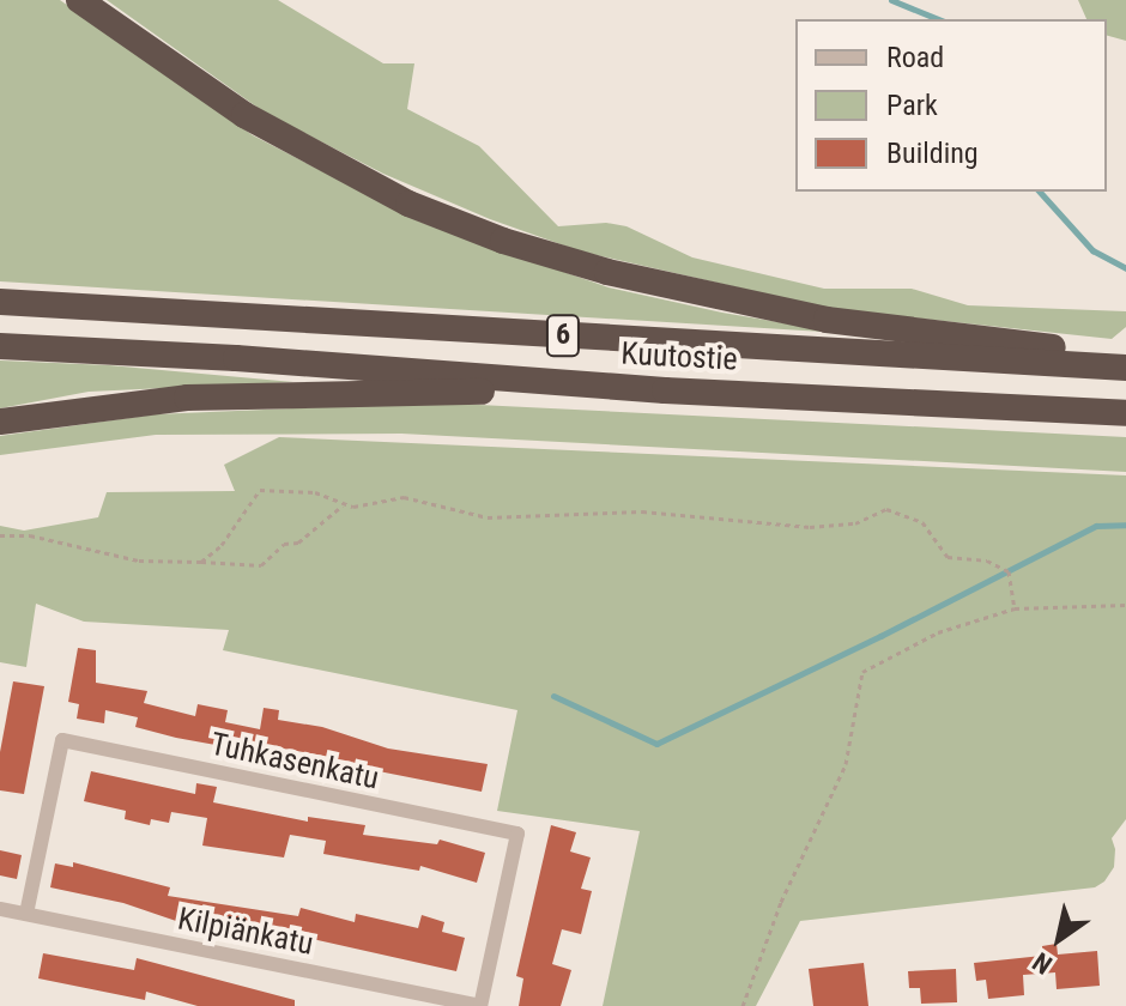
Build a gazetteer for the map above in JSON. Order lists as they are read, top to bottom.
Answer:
{
  "streets": {
    "highway": ["6", "Kuutostie"],
    "street": ["Tuhkasenkatu", "Kilpiänkatu"]
  },
  "crossings": [
    ["Tuhkasenkatu", "Kilpiänkatu"]
  ],
  "legend": ["Road", "Park", "Building"],
  "north": "bottom left"
}
